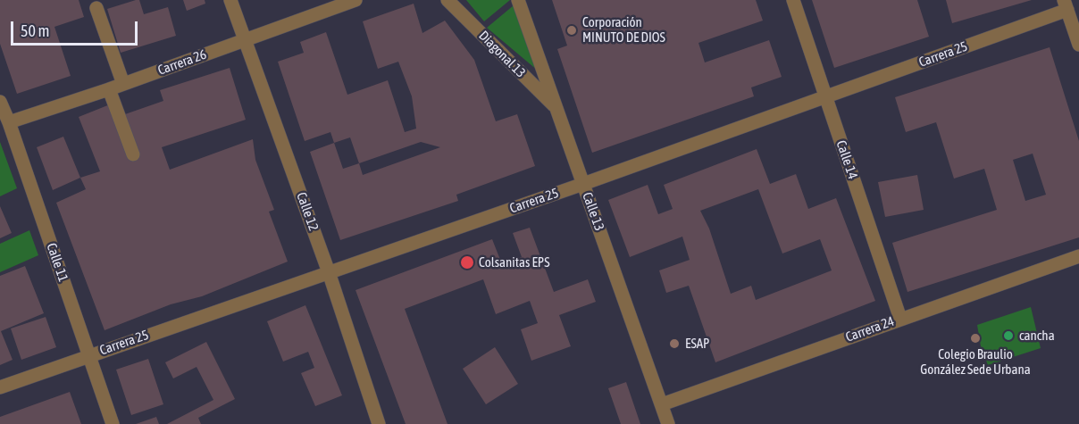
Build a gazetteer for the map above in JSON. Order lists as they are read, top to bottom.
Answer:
{
  "streets": {
    "street": [
      "Diagonal 13",
      "Carrera 25",
      "Carrera 26",
      "Calle 14",
      "Calle 12",
      "Calle 13",
      "Calle 11",
      "Carrera 24"
    ]
  },
  "crossings": [
    ["Diagonal 13", "Calle 13"],
    ["Carrera 25", "Calle 14"],
    ["Carrera 25", "Calle 12"],
    ["Carrera 25", "Calle 13"],
    ["Carrera 25", "Calle 11"],
    ["Carrera 26", "Calle 12"],
    ["Carrera 26", "Calle 11"],
    ["Calle 14", "Carrera 24"],
    ["Calle 13", "Carrera 24"]
  ],
  "places": [
    "Corporación MINUTO DE DIOS",
    "Colsanitas EPS",
    "cancha",
    "Colegio Braulio González Sede Urbana",
    "ESAP"
  ],
  "scale_bar": "50 m"
}
